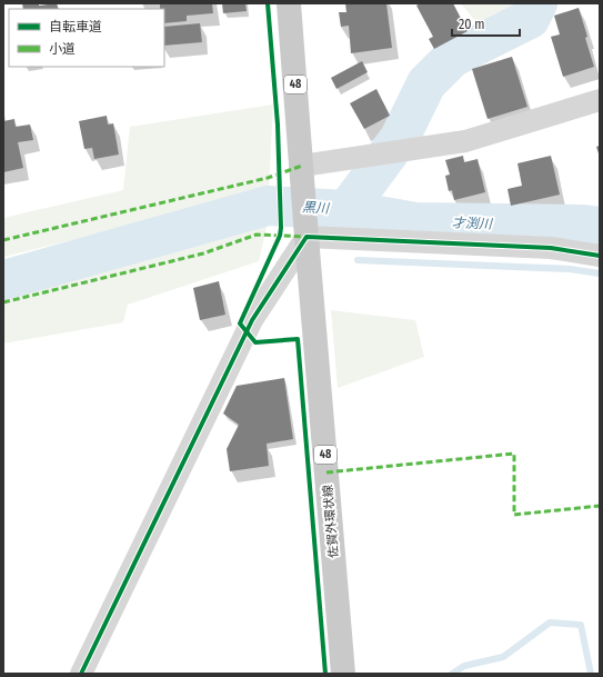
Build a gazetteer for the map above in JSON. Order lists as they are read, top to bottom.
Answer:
{
  "streets": {
    "main road": ["48", "佐賀外環状線"]
  },
  "crossings": [
    ["48", "佐賀外環状線"]
  ],
  "water": ["黒川", "才渕川"],
  "legend": ["自転車道", "小道"],
  "scale_bar": "20 m"
}
